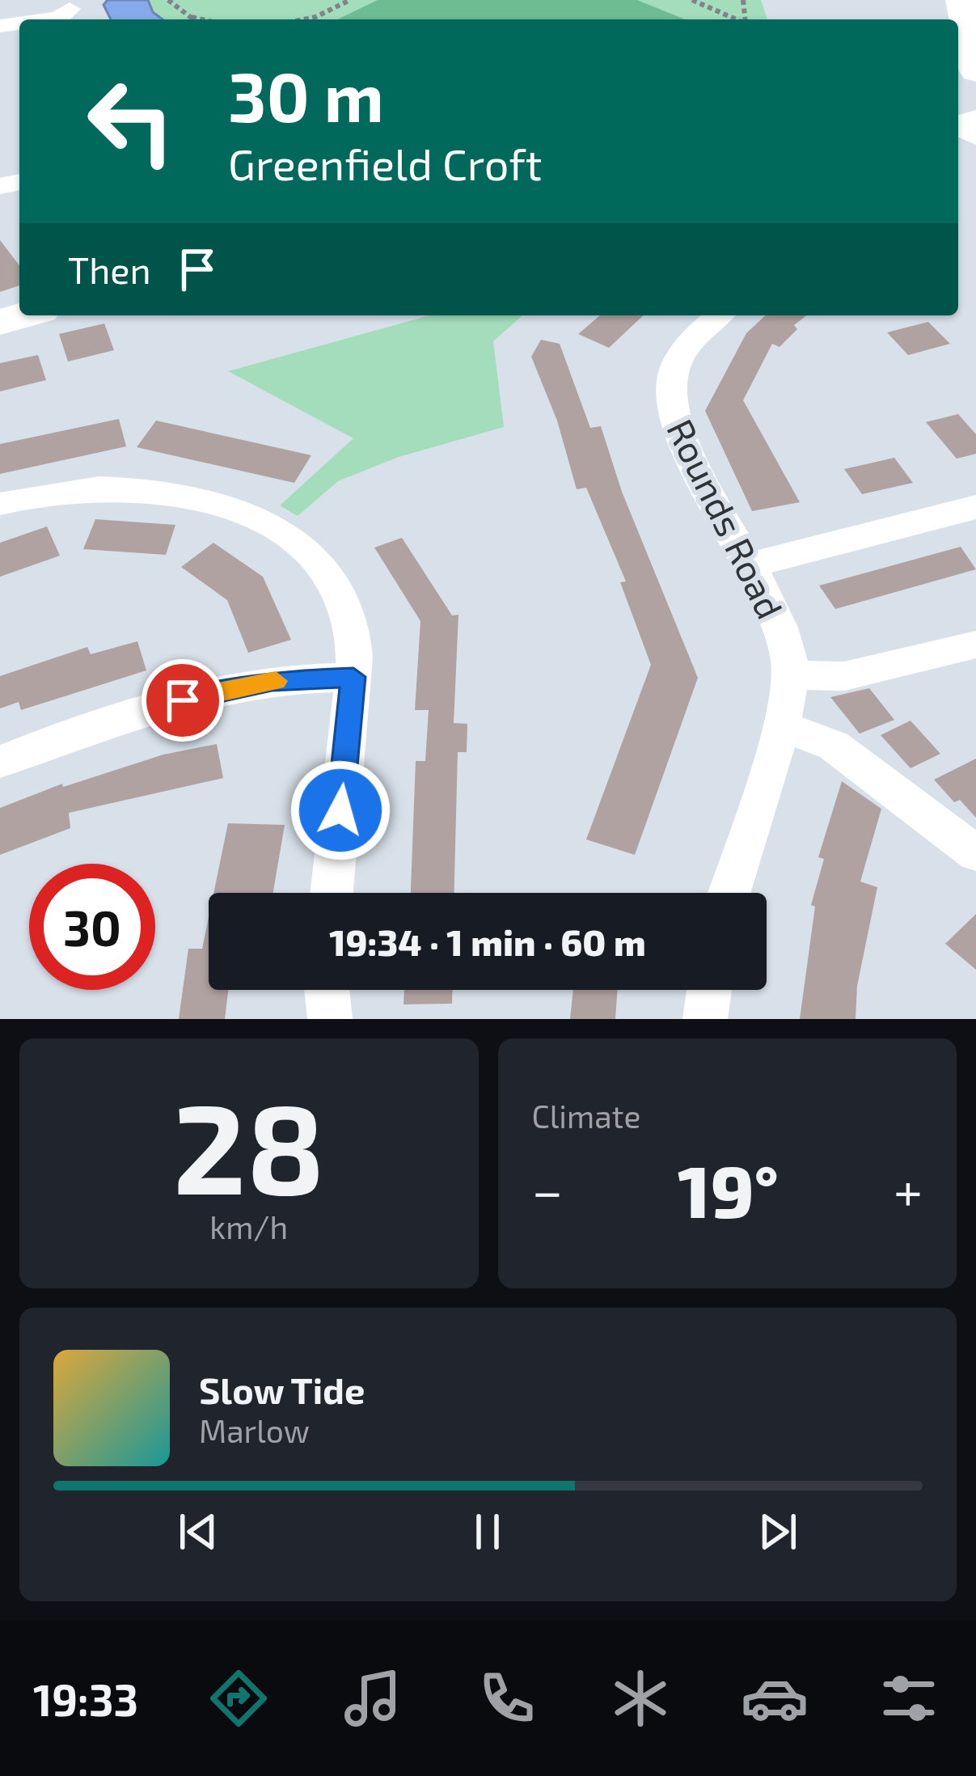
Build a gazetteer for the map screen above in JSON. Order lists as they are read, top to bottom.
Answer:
{
  "streets": {
    "street": ["Rounds Road"]
  },
  "page": {
    "turn": ["30 m", "Greenfield Croft"],
    "then": "Then",
    "limit": "30",
    "trip": "19:34 · 1 min · 60 m",
    "tile": [
      ["28", "km/h"],
      "Climate"
    ],
    "heat": ["−", "19°", "+"],
    "song": ["Slow Tide", "Marlow"],
    "tabs": "19:33"
  }
}
